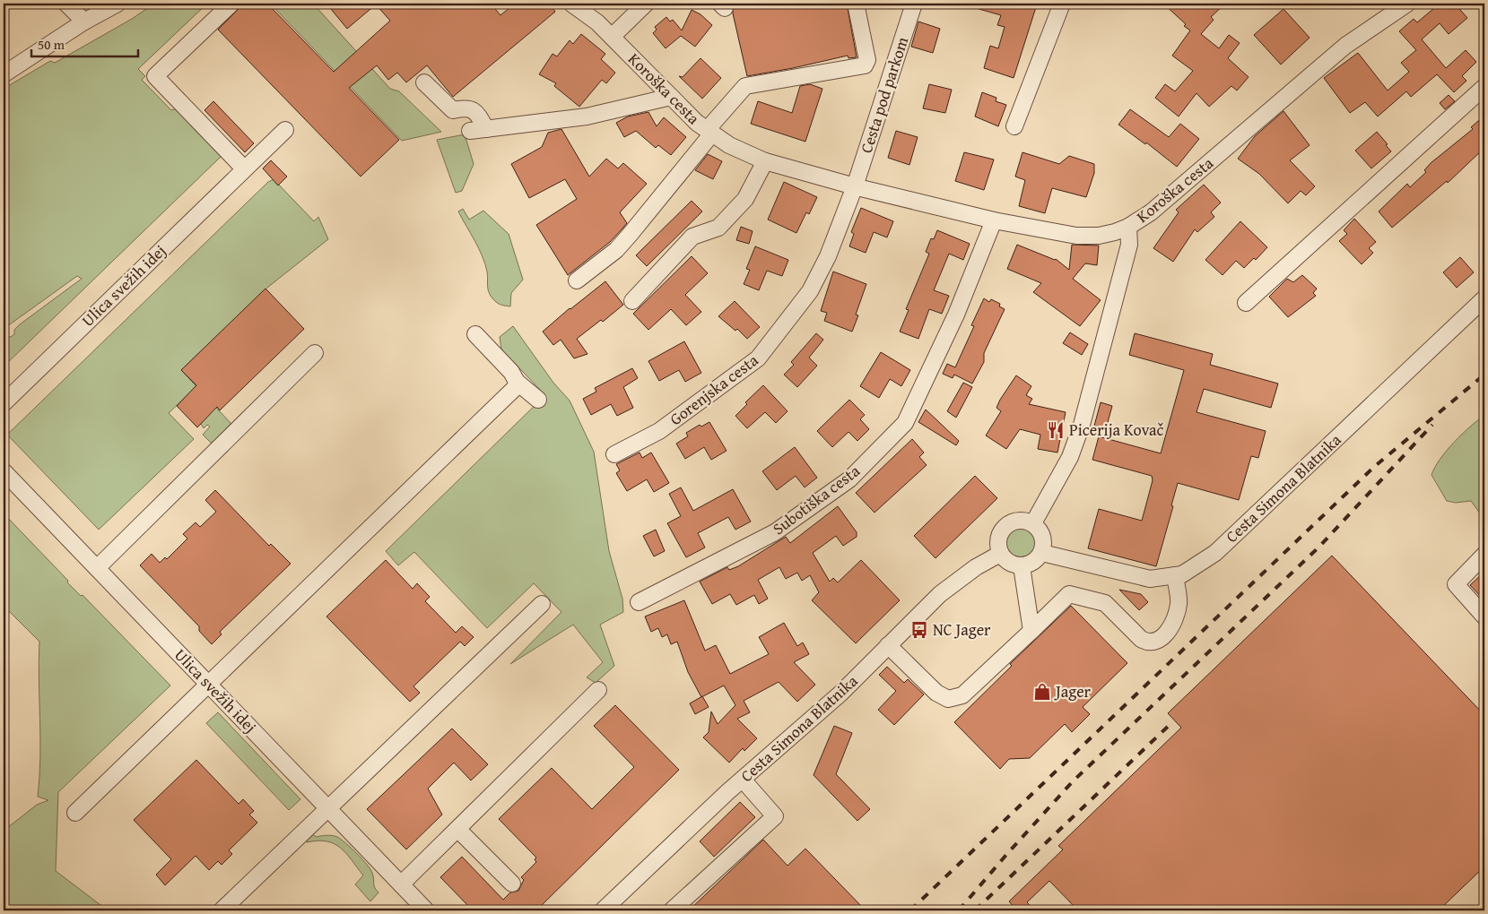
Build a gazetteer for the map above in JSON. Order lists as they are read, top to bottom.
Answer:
{
  "streets": {
    "street": [
      "Koroška cesta",
      "Cesta pod parkom",
      "Ulica svežih idej",
      "Gorenjska cesta",
      "Cesta Simona Blatnika",
      "Subotiška cesta"
    ]
  },
  "crossings": [
    ["Koroška cesta", "Cesta pod parkom"],
    ["Koroška cesta", "Gorenjska cesta"],
    ["Koroška cesta", "Subotiška cesta"],
    ["Cesta pod parkom", "Gorenjska cesta"]
  ],
  "places": {
    "restaurant": ["Picerija Kovač"],
    "bus stop": ["NC Jager"],
    "shop": ["Jager"]
  },
  "scale_bar": "50 m"
}
